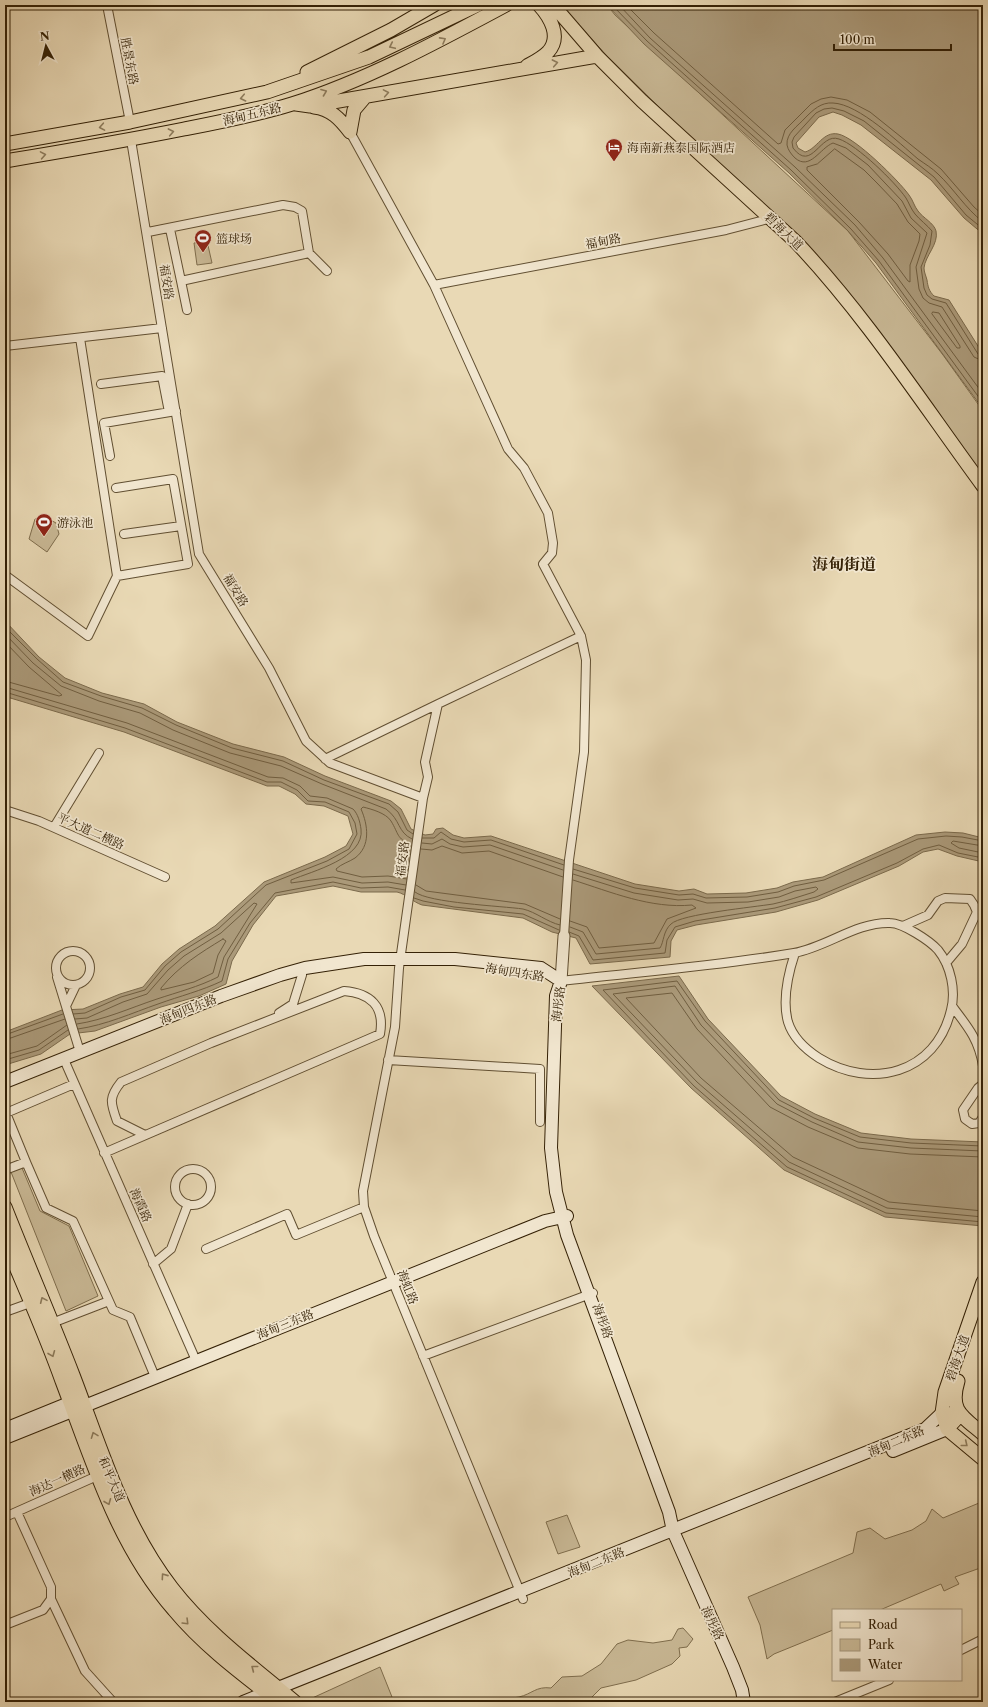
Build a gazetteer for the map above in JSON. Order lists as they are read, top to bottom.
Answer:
{
  "streets": {
    "main road": [
      "海甸五东路",
      "碧海大道",
      "海甸四东路",
      "海彤路",
      "海甸三东路",
      "海甸二东路",
      "和平大道"
    ],
    "street": [
      "胜景东路",
      "福甸路",
      "福安路",
      "平大道二横路",
      "海霞路",
      "海虹路",
      "海达一横路"
    ]
  },
  "crossings": [
    ["胜景东路", "海甸五东路"],
    ["海甸五东路", "福安路"],
    ["碧海大道", "福甸路"],
    ["碧海大道", "海甸二东路"],
    ["福安路", "海甸四东路"],
    ["福安路", "海虹路"],
    ["海甸四东路", "海彤路"],
    ["海甸四东路", "海霞路"],
    ["海甸四东路", "海虹路"],
    ["海彤路", "海甸二东路"],
    ["海虹路", "海甸三东路"],
    ["海虹路", "海甸二东路"],
    ["海甸三东路", "和平大道"],
    ["海甸二东路", "和平大道"],
    ["和平大道", "海达一横路"]
  ],
  "districts": ["海甸街道"],
  "places": {
    "hotel": ["海南新燕泰国际酒店"],
    "sports": ["篮球场", "游泳池"]
  },
  "legend": ["Road", "Park", "Water"],
  "scale_bar": "100 m",
  "north": "top"
}
